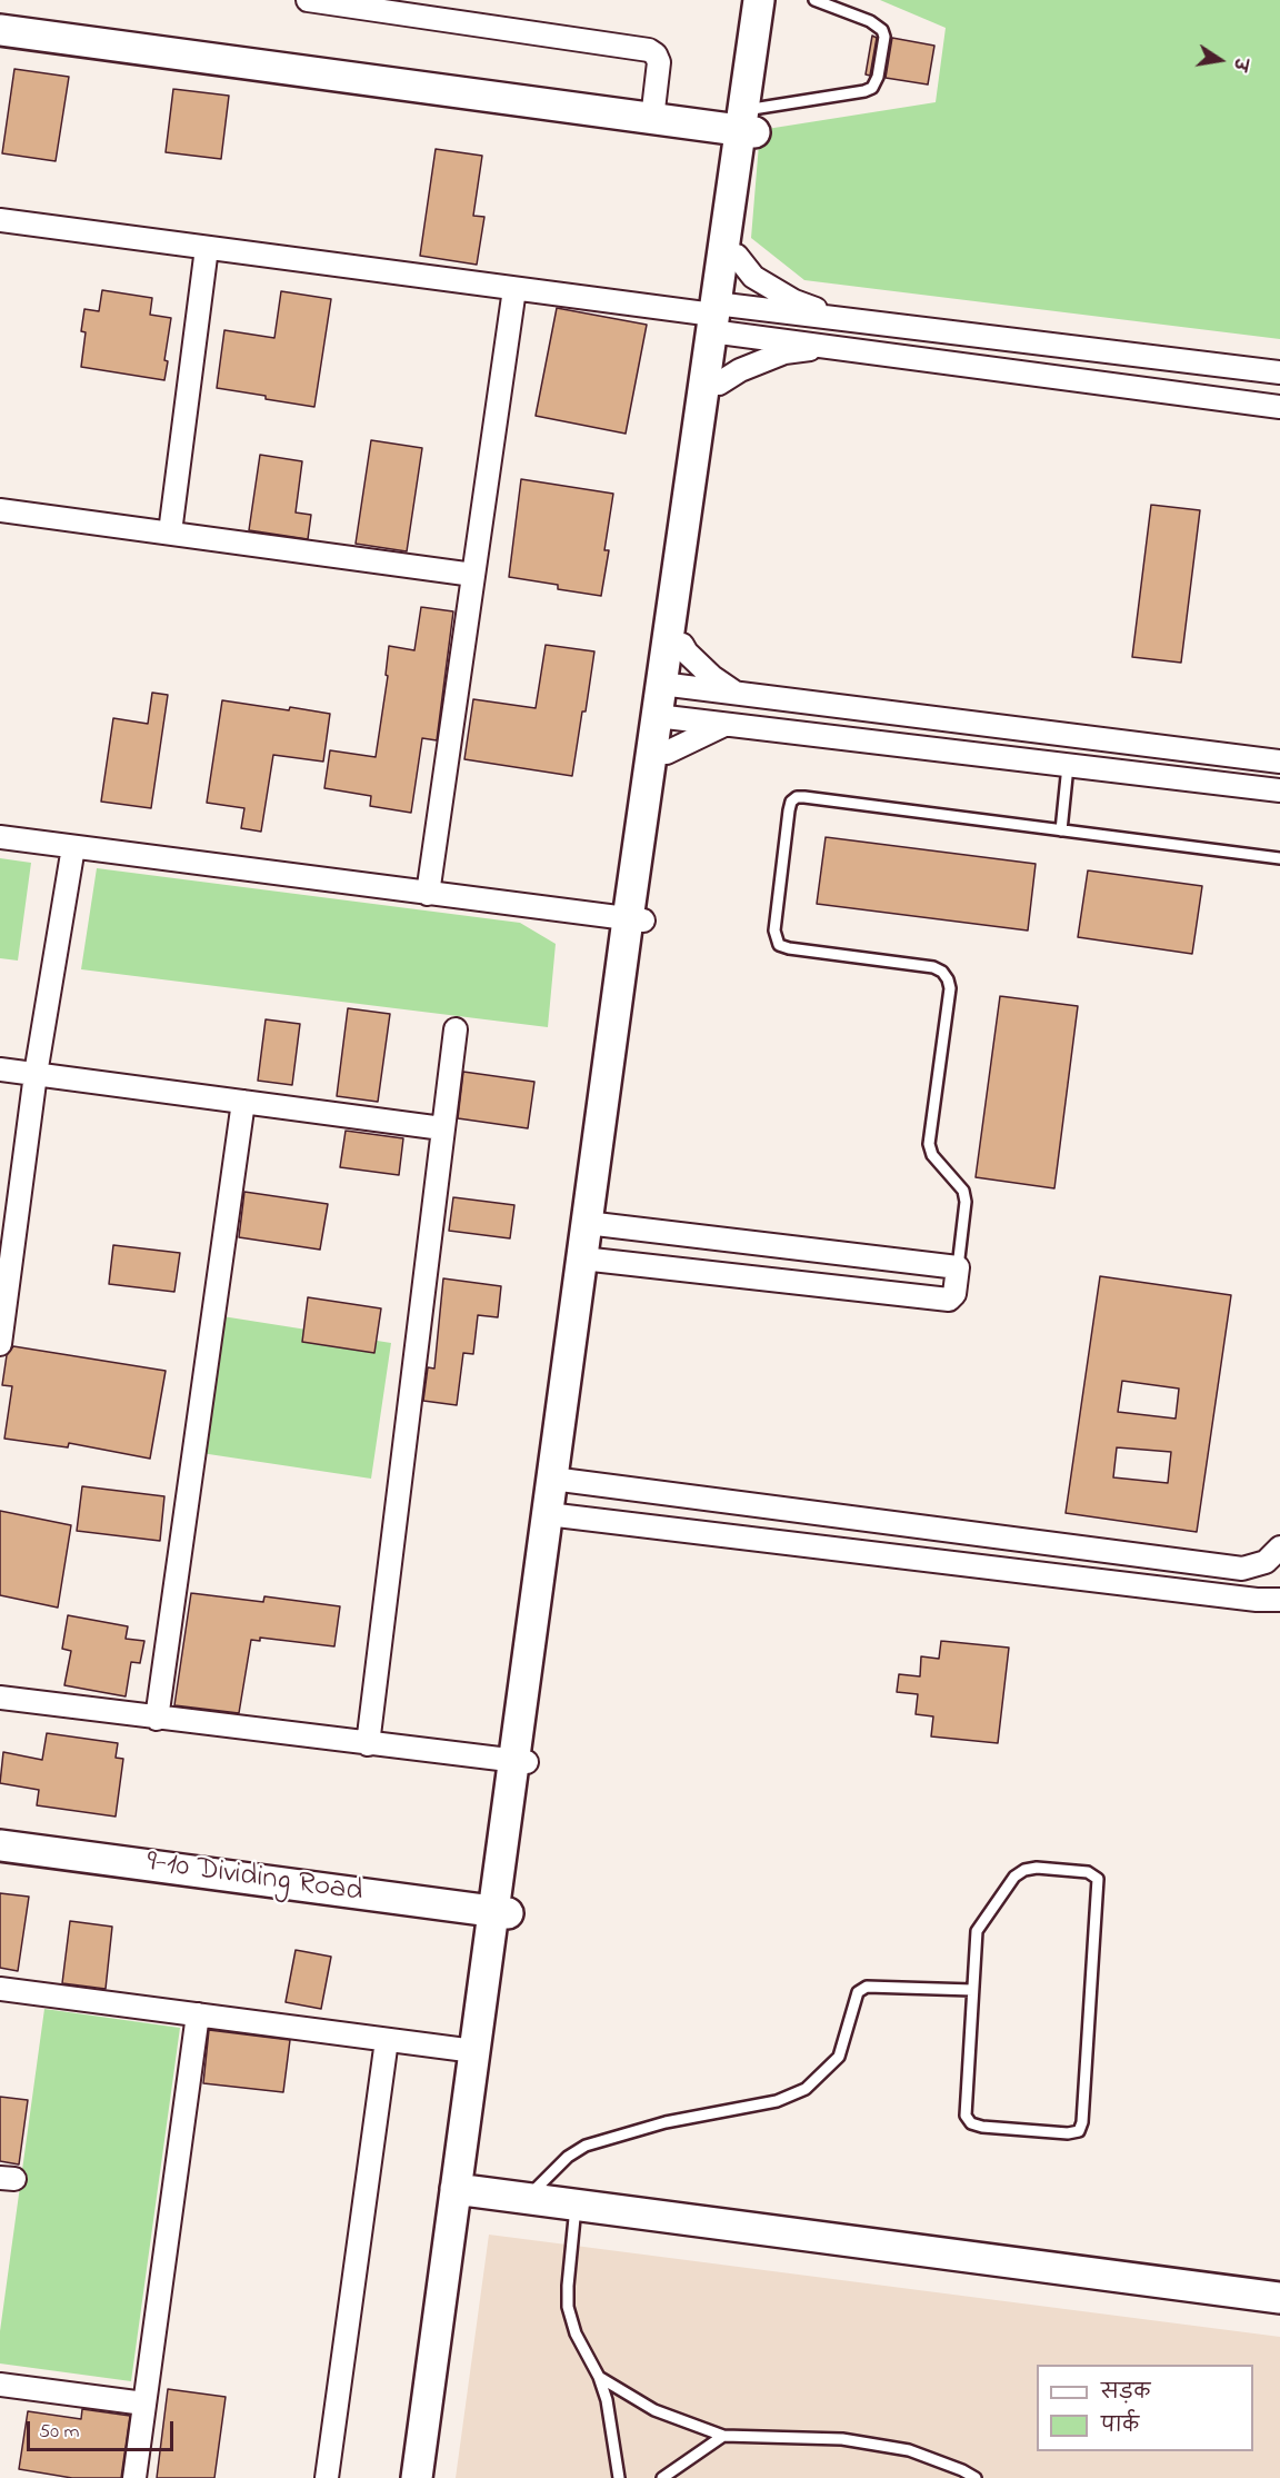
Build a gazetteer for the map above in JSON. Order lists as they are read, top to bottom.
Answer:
{
  "streets": {
    "street": ["9-10 Dividing Road"]
  },
  "legend": ["सड़क", "पार्क"],
  "scale_bar": "50 m",
  "north": "right"
}
